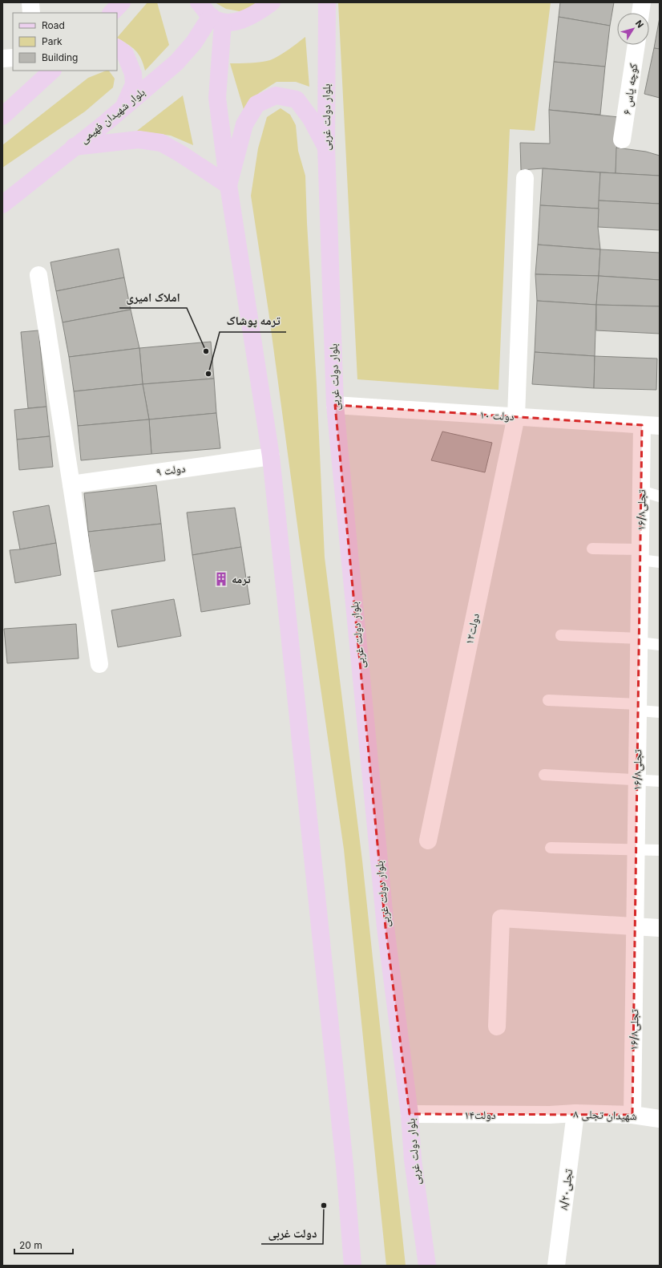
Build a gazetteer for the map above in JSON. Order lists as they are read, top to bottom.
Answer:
{
  "streets": {
    "main road": ["بلوار شهیدان فهیمی", "بلوار دولت غربی"],
    "street": [
      "کوچه یاس ۶",
      "۱۰ دولت",
      "۹ دولت",
      "تجلی۱۶/۸",
      "۱۲دولت",
      "۱۴دولت",
      "شهیدان تجلی ۸",
      "تجلی۸/۲۰"
    ]
  },
  "crossings": [
    ["بلوار دولت غربی", "۱۰ دولت"],
    ["بلوار دولت غربی", "۱۴دولت"],
    ["۱۰ دولت", "تجلی۱۶/۸"],
    ["۱۰ دولت", "۱۲دولت"],
    ["تجلی۱۶/۸", "شهیدان تجلی ۸"],
    ["۱۴دولت", "شهیدان تجلی ۸"],
    ["شهیدان تجلی ۸", "تجلی۸/۲۰"]
  ],
  "places": {
    "other": ["املاک امیری", "ترمه پوشاک", "دولت غربی"],
    "building": ["ترمه"]
  },
  "legend": ["Road", "Park", "Building"],
  "scale_bar": "20 m",
  "north": "top right"
}
